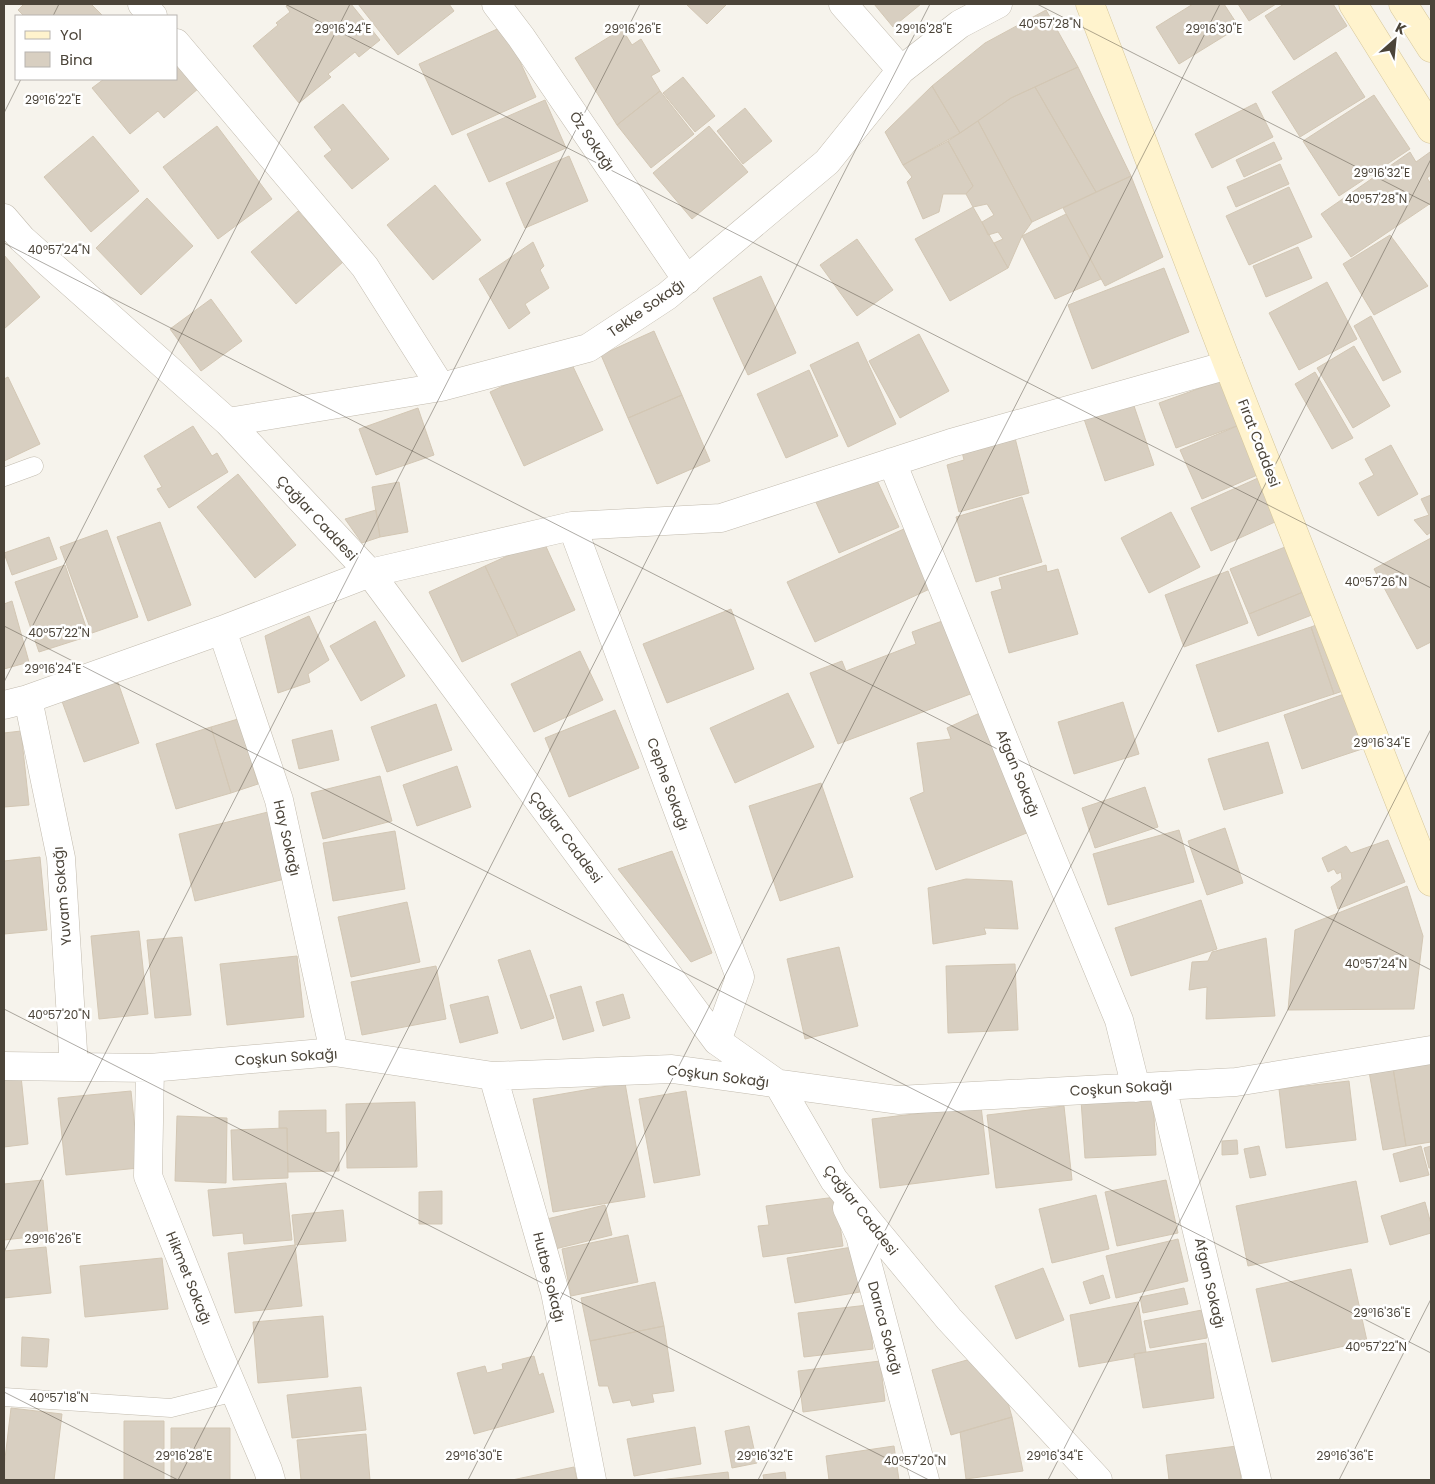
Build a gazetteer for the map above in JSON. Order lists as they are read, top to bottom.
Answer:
{
  "streets": {
    "street": [
      "Öz Sokağı",
      "Tekke Sokağı",
      "Fırat Caddesi",
      "Çağlar Caddesi",
      "Afgan Sokağı",
      "Cephe Sokağı",
      "Hay Sokağı",
      "Yuvam Sokağı",
      "Coşkun Sokağı",
      "Hutbe Sokağı",
      "Hikmet Sokağı",
      "Darıca Sokağı"
    ]
  },
  "crossings": [
    ["Öz Sokağı", "Tekke Sokağı"],
    ["Tekke Sokağı", "Çağlar Caddesi"],
    ["Çağlar Caddesi", "Cephe Sokağı"],
    ["Çağlar Caddesi", "Coşkun Sokağı"],
    ["Çağlar Caddesi", "Darıca Sokağı"],
    ["Afgan Sokağı", "Coşkun Sokağı"],
    ["Hay Sokağı", "Coşkun Sokağı"],
    ["Yuvam Sokağı", "Coşkun Sokağı"],
    ["Coşkun Sokağı", "Hutbe Sokağı"],
    ["Coşkun Sokağı", "Hikmet Sokağı"]
  ],
  "legend": ["Yol", "Bina"],
  "north": "top right",
  "coordinates": [
    "40°57'28\"N",
    "29°16'24\"E",
    "29°16'26\"E",
    "29°16'28\"E",
    "29°16'30\"E",
    "29°16'22\"E",
    "29°16'32\"E",
    "40°57'24\"N",
    "40°57'26\"N",
    "40°57'22\"N",
    "29°16'34\"E",
    "40°57'20\"N",
    "29°16'36\"E",
    "40°57'18\"N"
  ]
}
